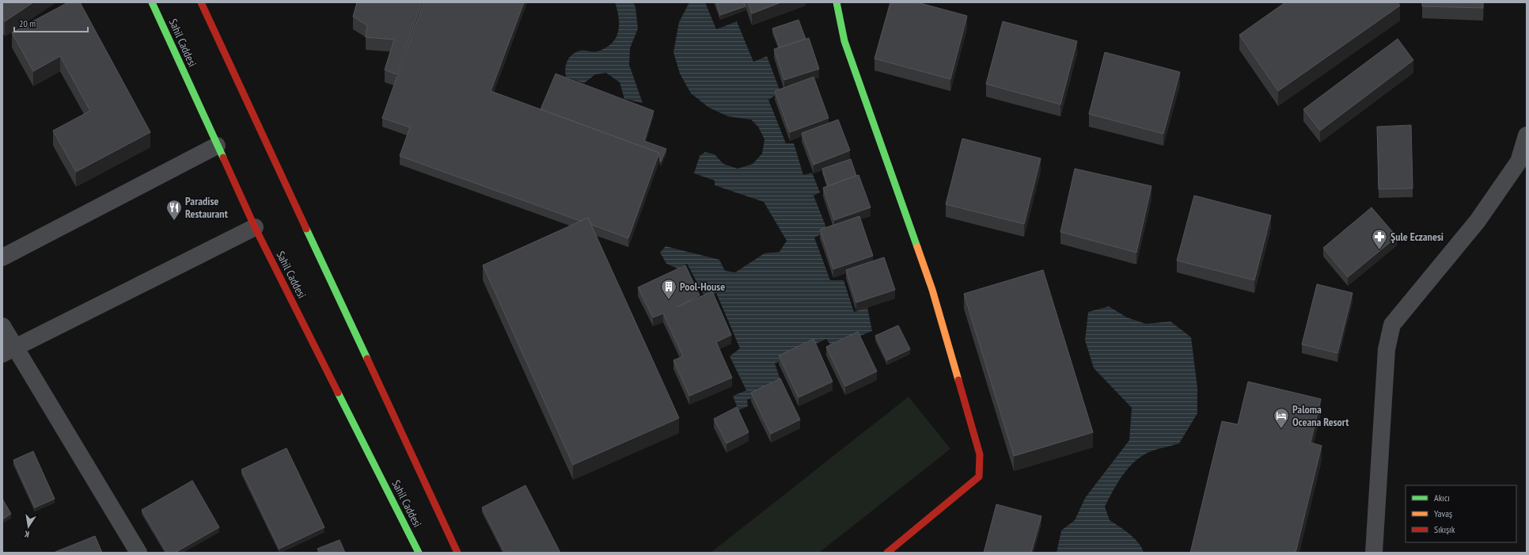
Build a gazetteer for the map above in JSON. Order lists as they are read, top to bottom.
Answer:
{
  "streets": {
    "street": ["Sahil Caddesi"]
  },
  "places": {
    "restaurant": ["Paradise Restaurant"],
    "pharmacy": ["Şule Eczanesi"],
    "building": ["Pool-House"],
    "hotel": ["Paloma Oceana Resort"]
  },
  "legend": ["Akıcı", "Yavaş", "Sıkışık"],
  "scale_bar": "20 m",
  "north": "bottom"
}
